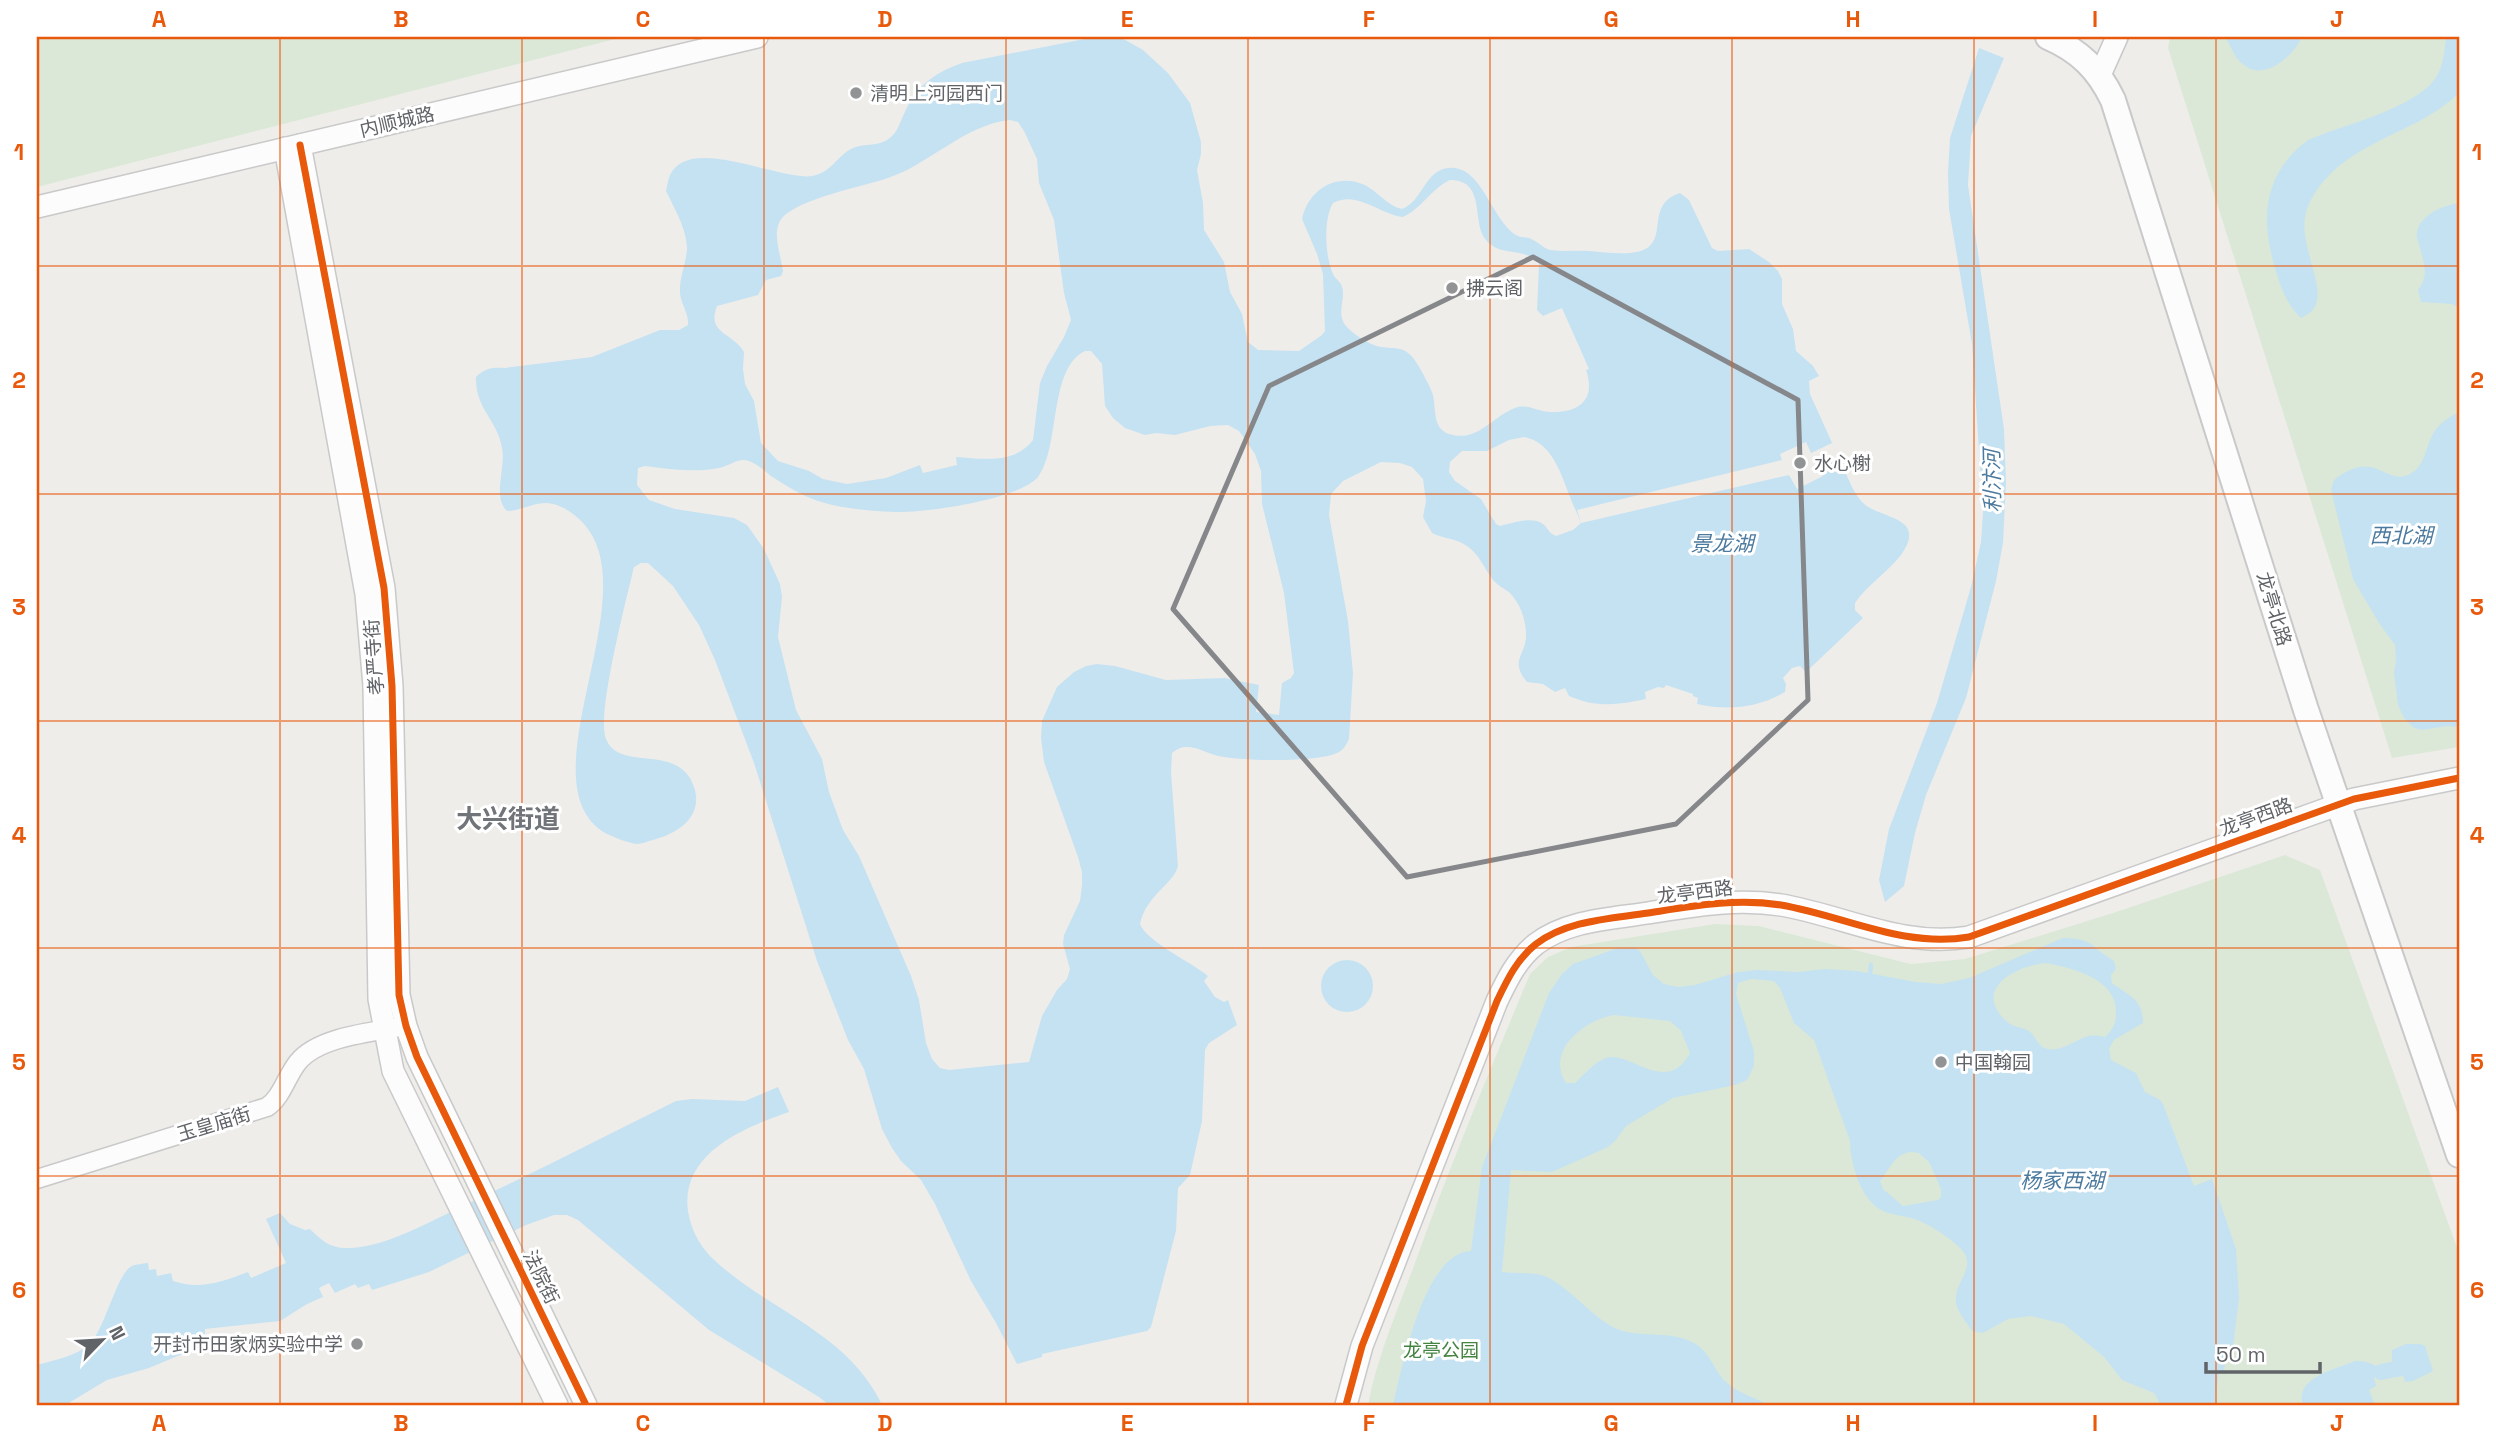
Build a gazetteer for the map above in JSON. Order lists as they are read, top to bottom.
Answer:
{
  "streets": {
    "main road": ["龙亭北路"],
    "street": [
      "内顺城路",
      "孝严寺街",
      "龙亭西路",
      "玉皇庙街",
      "法院街"
    ]
  },
  "crossings": [
    ["内顺城路", "孝严寺街"],
    ["龙亭北路", "龙亭西路"],
    ["孝严寺街", "玉皇庙街"],
    ["孝严寺街", "法院街"]
  ],
  "districts": ["大兴街道"],
  "water": [
    "利汴河",
    "西北湖",
    "景龙湖",
    "杨家西湖"
  ],
  "parks": ["龙亭公园"],
  "places": [
    "清明上河园西门",
    "拂云阁",
    "水心榭",
    "中国翰园",
    "开封市田家炳实验中学"
  ],
  "scale_bar": "50 m",
  "north": "top right",
  "grid": {
    "columns": [
      "A",
      "B",
      "C",
      "D",
      "E",
      "F",
      "G",
      "H",
      "I",
      "J"
    ],
    "rows": [
      "1",
      "2",
      "3",
      "4",
      "5",
      "6"
    ]
  }
}
